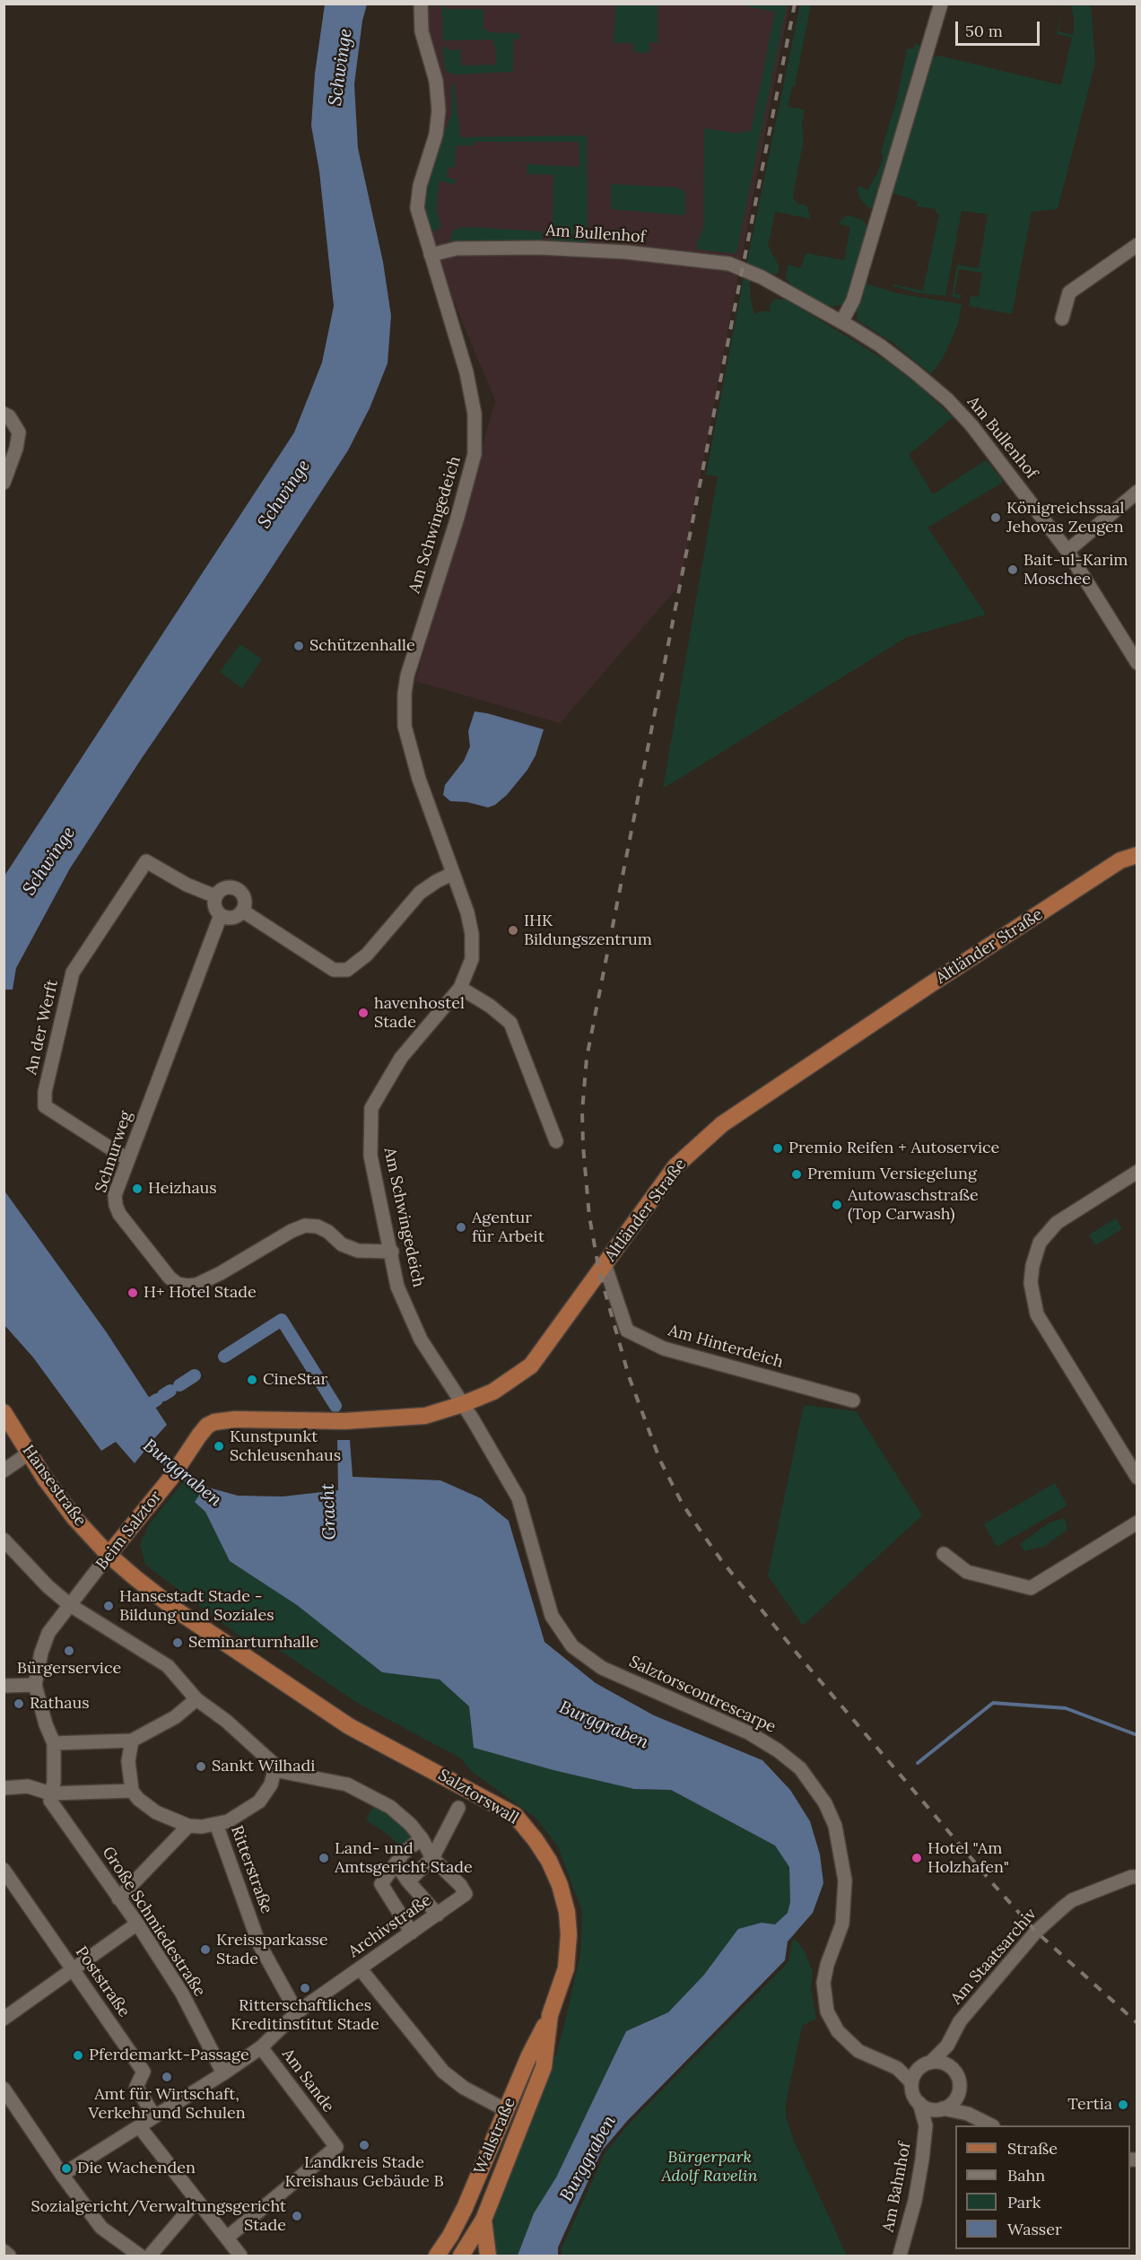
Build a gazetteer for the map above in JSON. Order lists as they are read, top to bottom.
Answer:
{
  "streets": {
    "main road": [
      "Altländer Straße",
      "Hansestraße",
      "Beim Salztor",
      "Salztorswall",
      "Wallstraße"
    ],
    "street": [
      "Am Bullenhof",
      "Am Schwingedeich",
      "An der Werft",
      "Schnurweg",
      "Am Hinterdeich",
      "Salztorscontrescarpe",
      "Ritterstraße",
      "Große Schmiedestraße",
      "Archivstraße",
      "Am Staatsarchiv",
      "Poststraße",
      "Am Sande",
      "Am Bahnhof"
    ]
  },
  "crossings": [
    ["Am Bullenhof", "Am Schwingedeich"],
    ["Am Schwingedeich", "Altländer Straße"],
    ["Am Schwingedeich", "Schnurweg"],
    ["Am Schwingedeich", "Salztorscontrescarpe"],
    ["Altländer Straße", "Am Hinterdeich"],
    ["Altländer Straße", "Beim Salztor"],
    ["Altländer Straße", "Salztorscontrescarpe"],
    ["An der Werft", "Schnurweg"],
    ["Hansestraße", "Beim Salztor"],
    ["Hansestraße", "Salztorswall"],
    ["Beim Salztor", "Salztorswall"],
    ["Salztorscontrescarpe", "Am Staatsarchiv"],
    ["Salztorscontrescarpe", "Am Bahnhof"],
    ["Salztorswall", "Wallstraße"],
    ["Ritterstraße", "Archivstraße"],
    ["Große Schmiedestraße", "Am Sande"],
    ["Archivstraße", "Am Sande"],
    ["Am Staatsarchiv", "Am Bahnhof"],
    ["Poststraße", "Am Sande"]
  ],
  "water": ["Schwinge", "Burggraben", "Gracht"],
  "parks": ["Bürgerpark Adolf Ravelin"],
  "places": [
    "Königreichssaal Jehovas Zeugen",
    "Bait-ul-Karim Moschee",
    "Schützenhalle",
    "IHK Bildungszentrum",
    "havenhostel Stade",
    "Premio Reifen + Autoservice",
    "Premium Versiegelung",
    "Heizhaus",
    "Autowaschstraße (Top Carwash)",
    "Agentur für Arbeit",
    "H+ Hotel Stade",
    "CineStar",
    "Kunstpunkt Schleusenhaus",
    "Hansestadt Stade - Bildung und Soziales",
    "Seminarturnhalle",
    "Bürgerservice",
    "Rathaus",
    "Sankt Wilhadi",
    "Land- und Amtsgericht Stade",
    "Hotel \"Am Holzhafen\"",
    "Kreissparkasse Stade",
    "Ritterschaftliches Kreditinstitut Stade",
    "Pferdemarkt-Passage",
    "Amt für Wirtschaft, Verkehr und Schulen",
    "Tertia",
    "Landkreis Stade Kreishaus Gebäude B",
    "Die Wachenden",
    "Sozialgericht/Verwaltungsgericht Stade"
  ],
  "legend": [
    "Straße",
    "Bahn",
    "Park",
    "Wasser"
  ],
  "scale_bar": "50 m"
}
